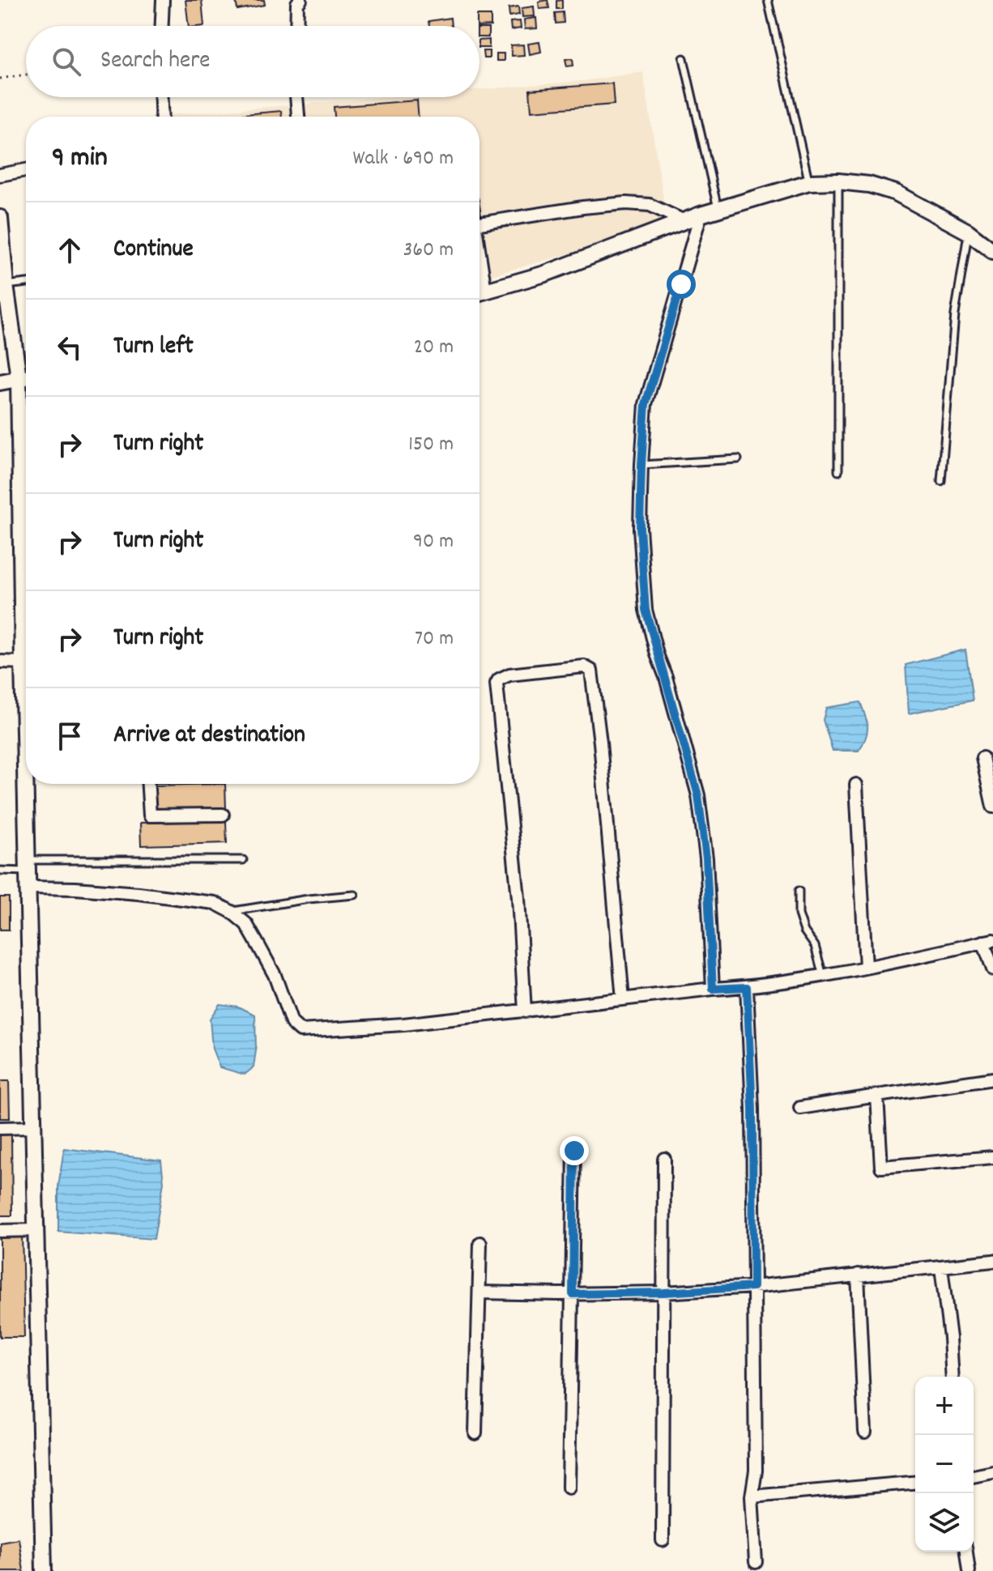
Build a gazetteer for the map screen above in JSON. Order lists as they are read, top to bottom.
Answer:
{
  "page": {
    "search": "Search here",
    "heading": ["9 min", "Walk · 690 m"],
    "list": [
      ["Continue", "360 m"],
      ["Turn left", "20 m"],
      ["Turn right", "150 m"],
      ["Turn right", "90 m"],
      ["Turn right", "70 m"],
      "Arrive at destination"
    ],
    "map_buttons": ["+", "−"]
  }
}
